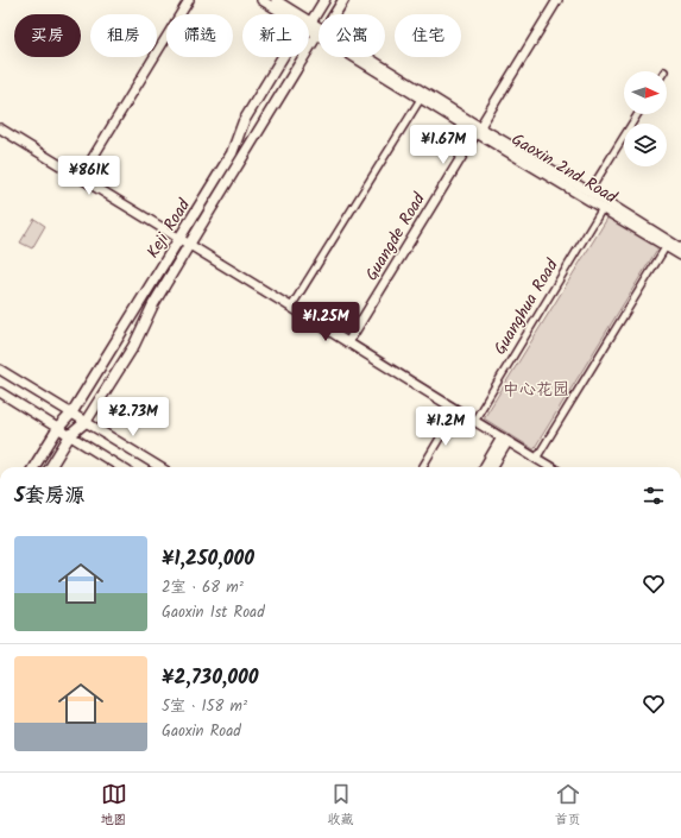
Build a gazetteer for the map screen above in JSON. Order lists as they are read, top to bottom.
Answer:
{
  "streets": {
    "main road": ["Keji Road"],
    "street": ["Gaoxin 2nd Road", "Guangde Road", "Guanghua Road"]
  },
  "crossings": [
    ["Gaoxin 2nd Road", "Guangde Road"],
    ["Gaoxin 2nd Road", "Guanghua Road"]
  ],
  "parks": ["中心花园"],
  "north": "right",
  "page": {
    "chip": [
      "买房",
      "租房",
      "筛选",
      "新上",
      "公寓",
      "住宅"
    ],
    "price": [
      "¥1.67M",
      "¥861K",
      "¥1.25M",
      "¥2.73M",
      "¥1.2M"
    ],
    "heading": "5套房源",
    "list": [
      {
        "name": "¥1,250,000",
        "note": "2室 · 68 m² · Gaoxin 1st Road"
      },
      {
        "name": "¥2,730,000",
        "note": "5室 · 158 m² · Gaoxin Road"
      }
    ],
    "tabs": ["地图", "收藏", "首页"]
  }
}
